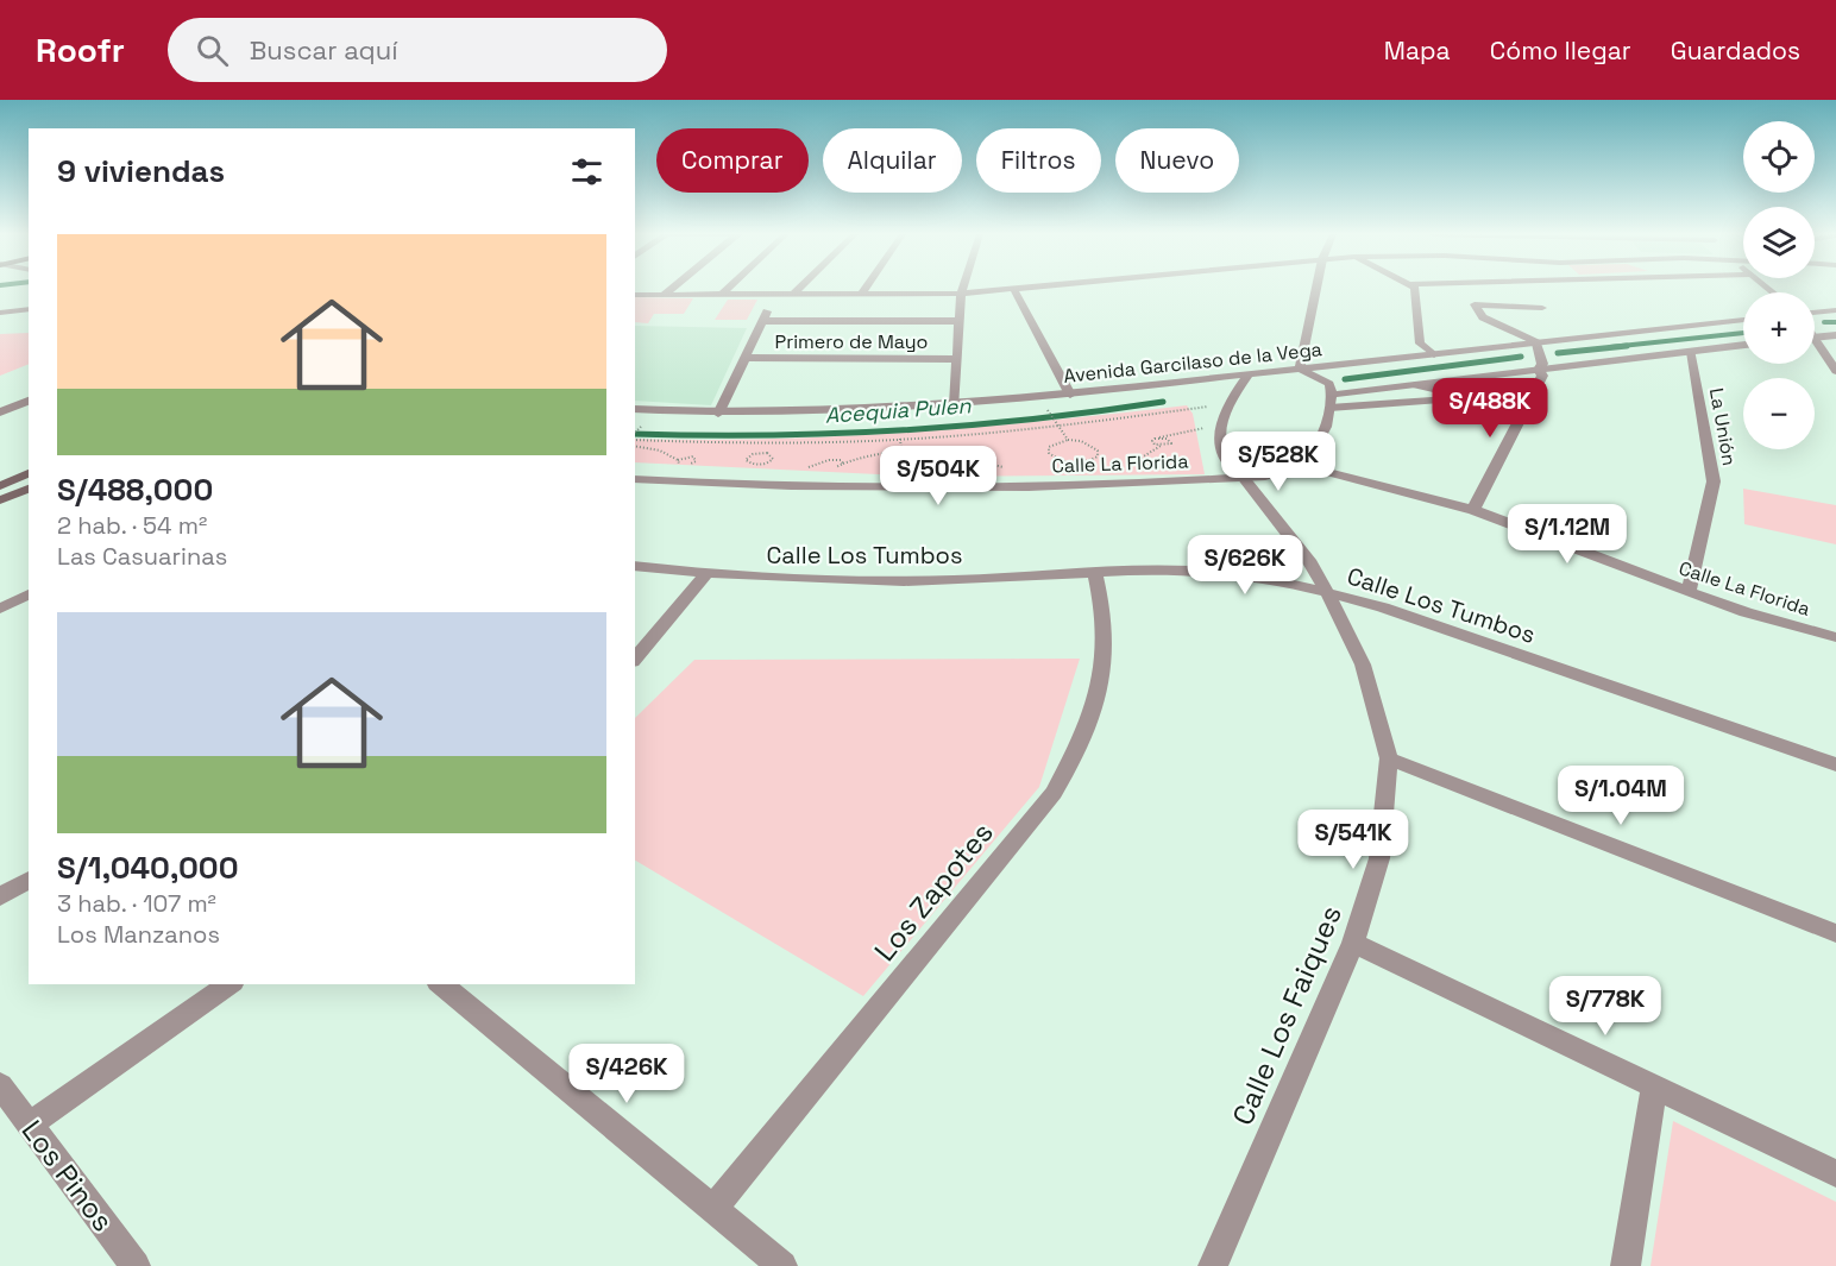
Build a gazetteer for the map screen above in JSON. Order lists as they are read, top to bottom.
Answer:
{
  "streets": {
    "street": [
      "Primero de Mayo",
      "Avenida Garcilaso de la Vega",
      "La Unión",
      "Calle La Florida",
      "Calle Los Tumbos",
      "Los Zapotes",
      "Calle Los Faiques",
      "Los Pinos"
    ]
  },
  "crossings": [
    ["Avenida Garcilaso de la Vega", "Calle La Florida"],
    ["Avenida Garcilaso de la Vega", "Calle Los Faiques"],
    ["La Unión", "Calle La Florida"],
    ["Calle La Florida", "Calle Los Faiques"],
    ["Calle Los Tumbos", "Los Zapotes"],
    ["Calle Los Tumbos", "Calle Los Faiques"]
  ],
  "water": ["Acequia Pulen"],
  "page": {
    "header": "Roofr",
    "search": "Buscar aquí",
    "nav": ["Mapa", "Cómo llegar", "Guardados"],
    "map_buttons": ["+", "−"],
    "chip": [
      "Comprar",
      "Alquilar",
      "Filtros",
      "Nuevo"
    ],
    "heading": "9 viviendas",
    "list": [
      {
        "name": "S/488,000",
        "note": "2 hab. · 54 m² · Las Casuarinas"
      },
      {
        "name": "S/1,040,000",
        "note": "3 hab. · 107 m² · Los Manzanos"
      }
    ],
    "price": [
      "S/488K",
      "S/528K",
      "S/504K",
      "S/1.12M",
      "S/626K",
      "S/1.04M",
      "S/541K",
      "S/778K",
      "S/426K"
    ]
  }
}
